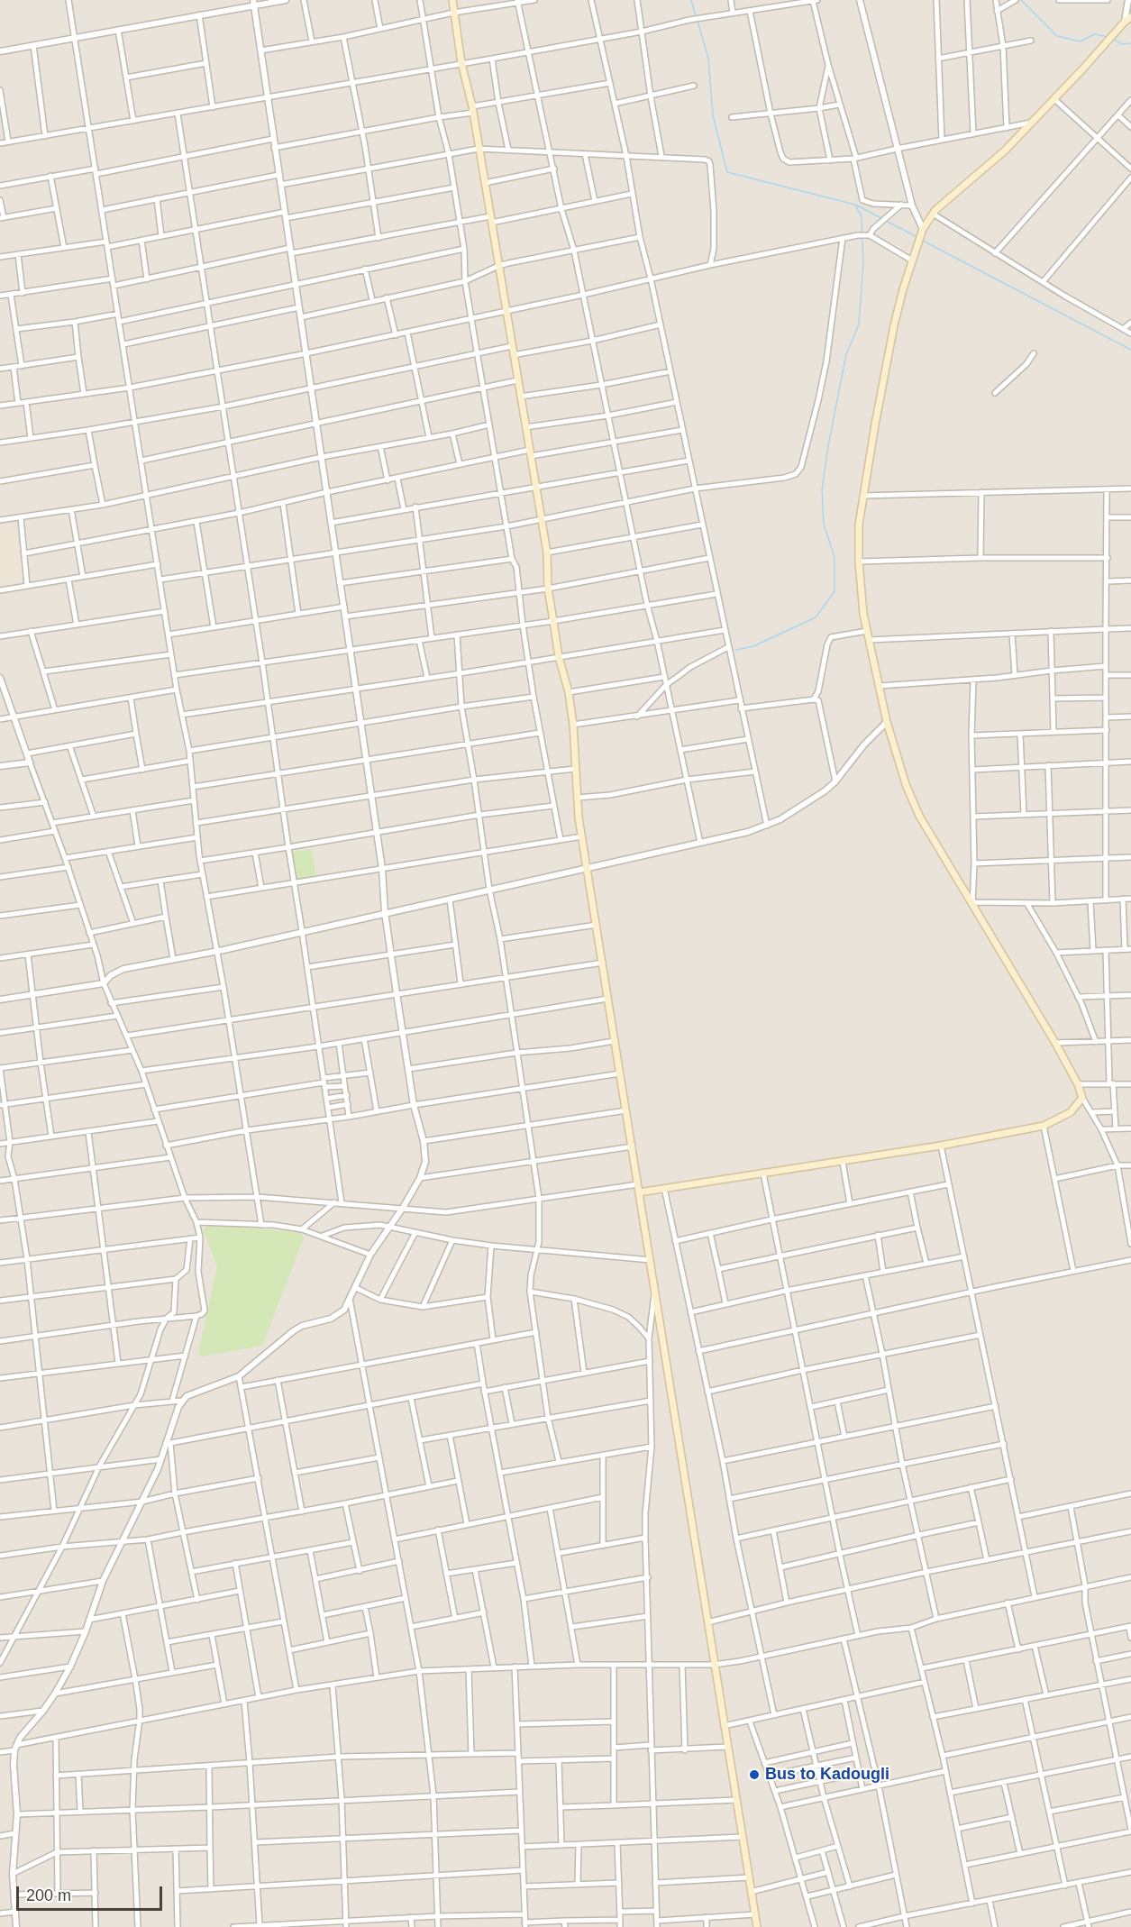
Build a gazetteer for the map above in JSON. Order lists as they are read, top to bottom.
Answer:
{
  "places": ["Bus to Kadougli"],
  "scale_bar": "200 m"
}
